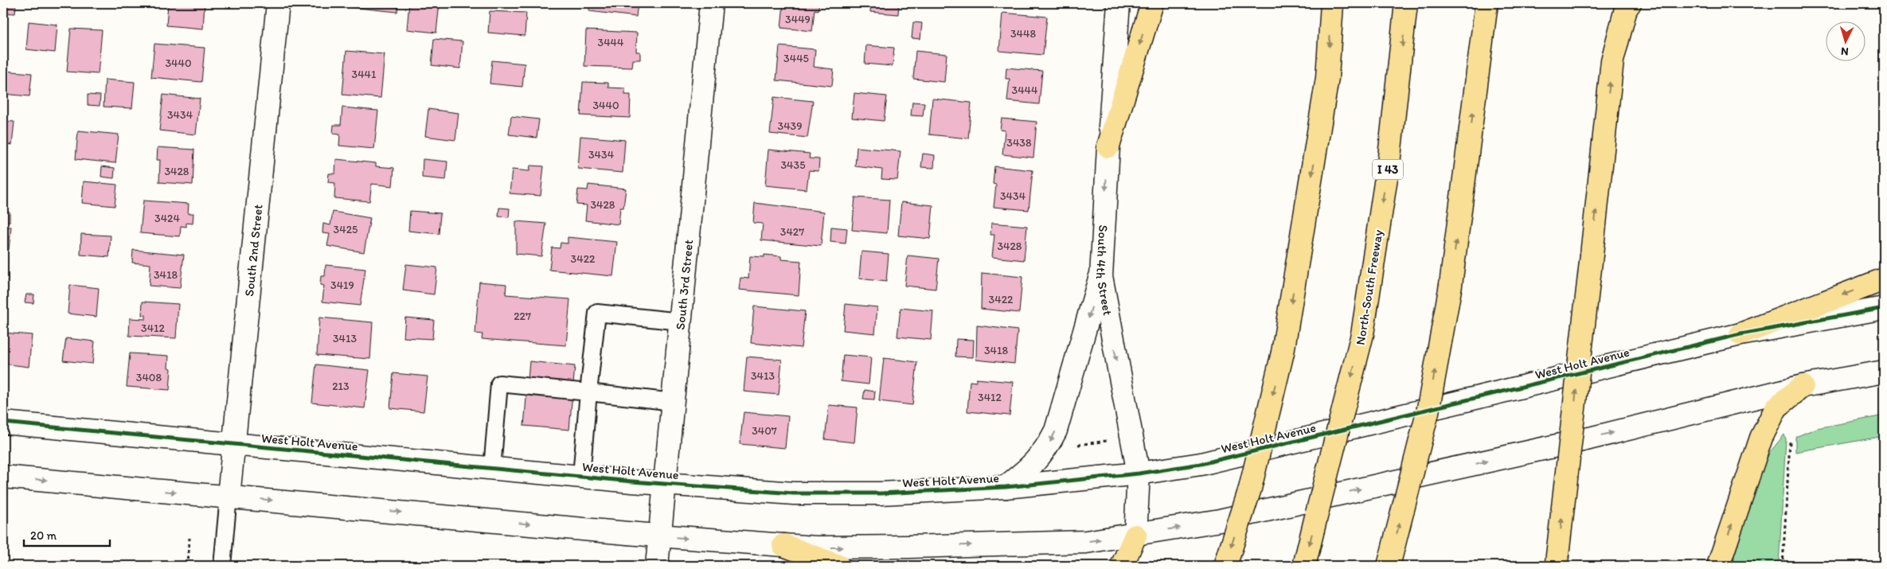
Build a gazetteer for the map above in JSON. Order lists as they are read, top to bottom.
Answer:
{
  "streets": {
    "highway": ["I 43", "North-South Freeway"],
    "street": [
      "South 2nd Street",
      "South 4th Street",
      "South 3rd Street",
      "West Holt Avenue"
    ]
  },
  "crossings": [
    ["South 2nd Street", "West Holt Avenue"],
    ["South 4th Street", "West Holt Avenue"],
    ["South 3rd Street", "West Holt Avenue"]
  ],
  "one_way": ["South 4th Street"],
  "house_numbers": [
    "3449",
    "3448",
    "3444",
    "3445",
    "3440",
    "3441",
    "3444",
    "3440",
    "3434",
    "3439",
    "3438",
    "3434",
    "3435",
    "3428",
    "3434",
    "3428",
    "3424",
    "3425",
    "3427",
    "3428",
    "3422",
    "3418",
    "3419",
    "3422",
    "227",
    "3412",
    "3413",
    "3418",
    "3413",
    "3408",
    "213",
    "3412",
    "3407"
  ],
  "scale_bar": "20 m",
  "north": "bottom"
}
